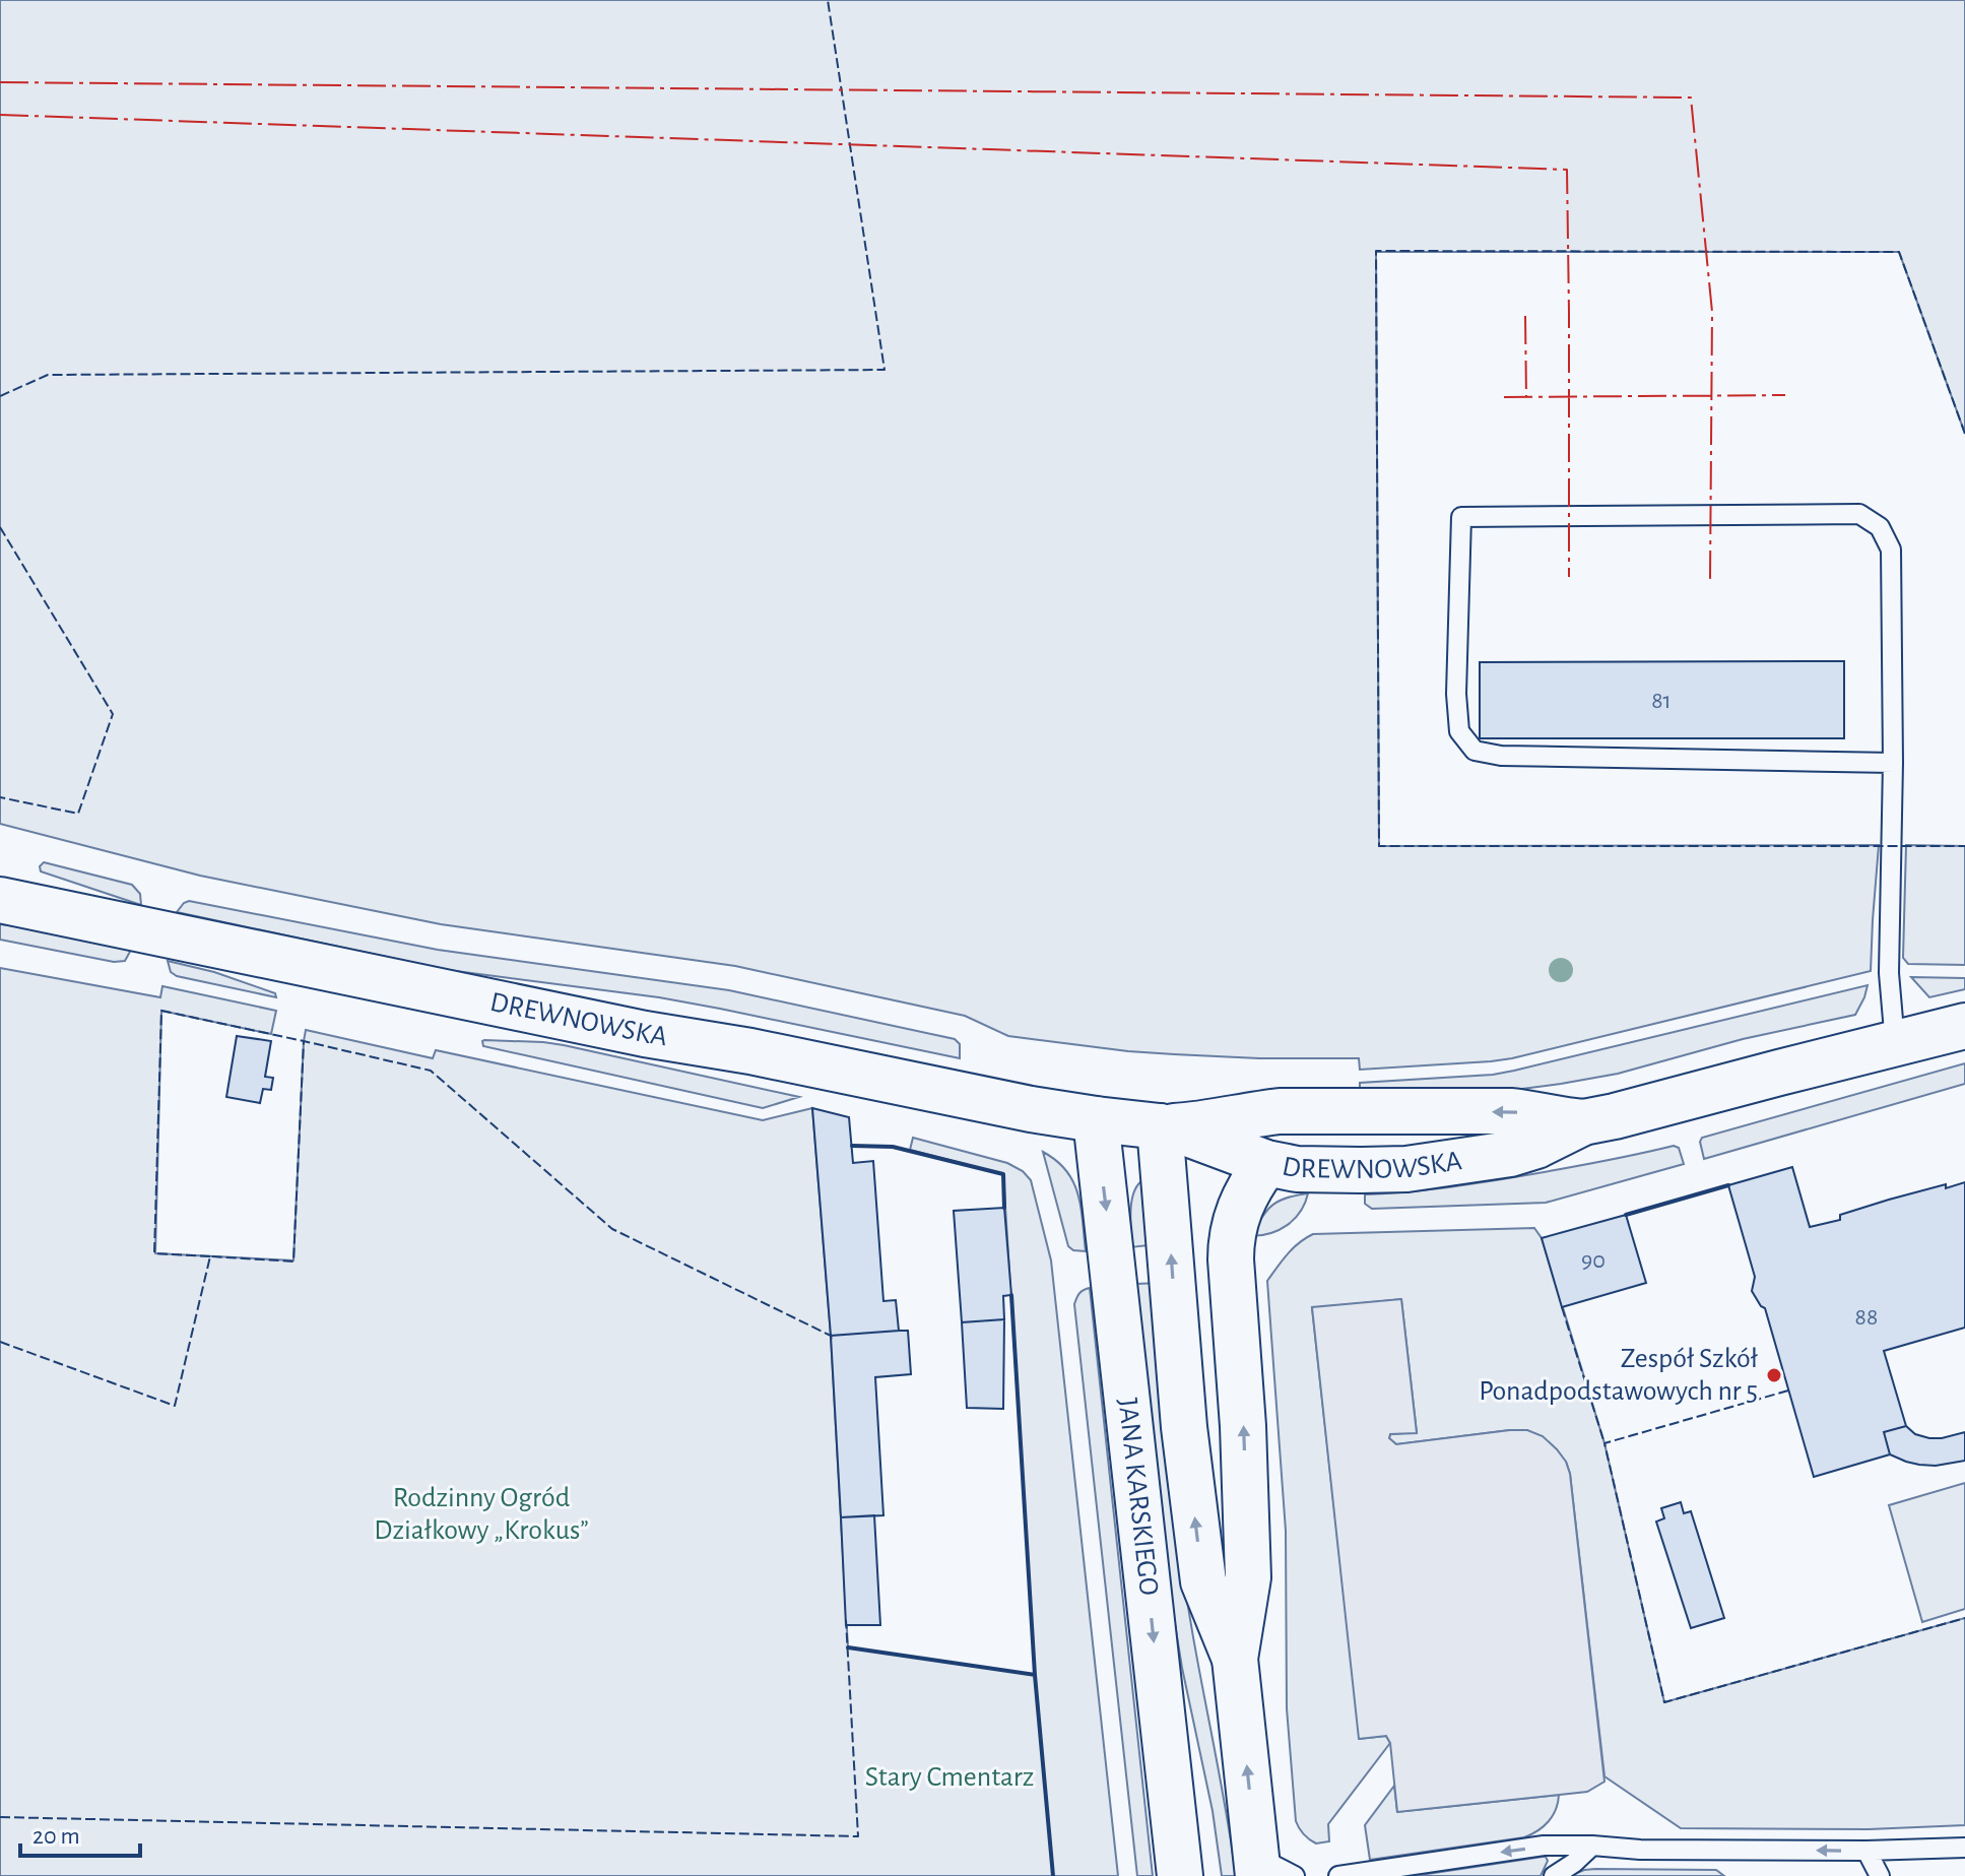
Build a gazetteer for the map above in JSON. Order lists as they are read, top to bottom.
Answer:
{
  "streets": {
    "main road": ["DREWNOWSKA", "JANA KARSKIEGO"]
  },
  "crossings": [
    ["DREWNOWSKA", "JANA KARSKIEGO"]
  ],
  "parks": ["Rodzinny Ogród Działkowy „Krokus”", "Stary Cmentarz"],
  "places": ["Zespół Szkół Ponadpodstawowych nr 5"],
  "house_numbers": ["81", "90", "88"],
  "scale_bar": "20 m"
}
